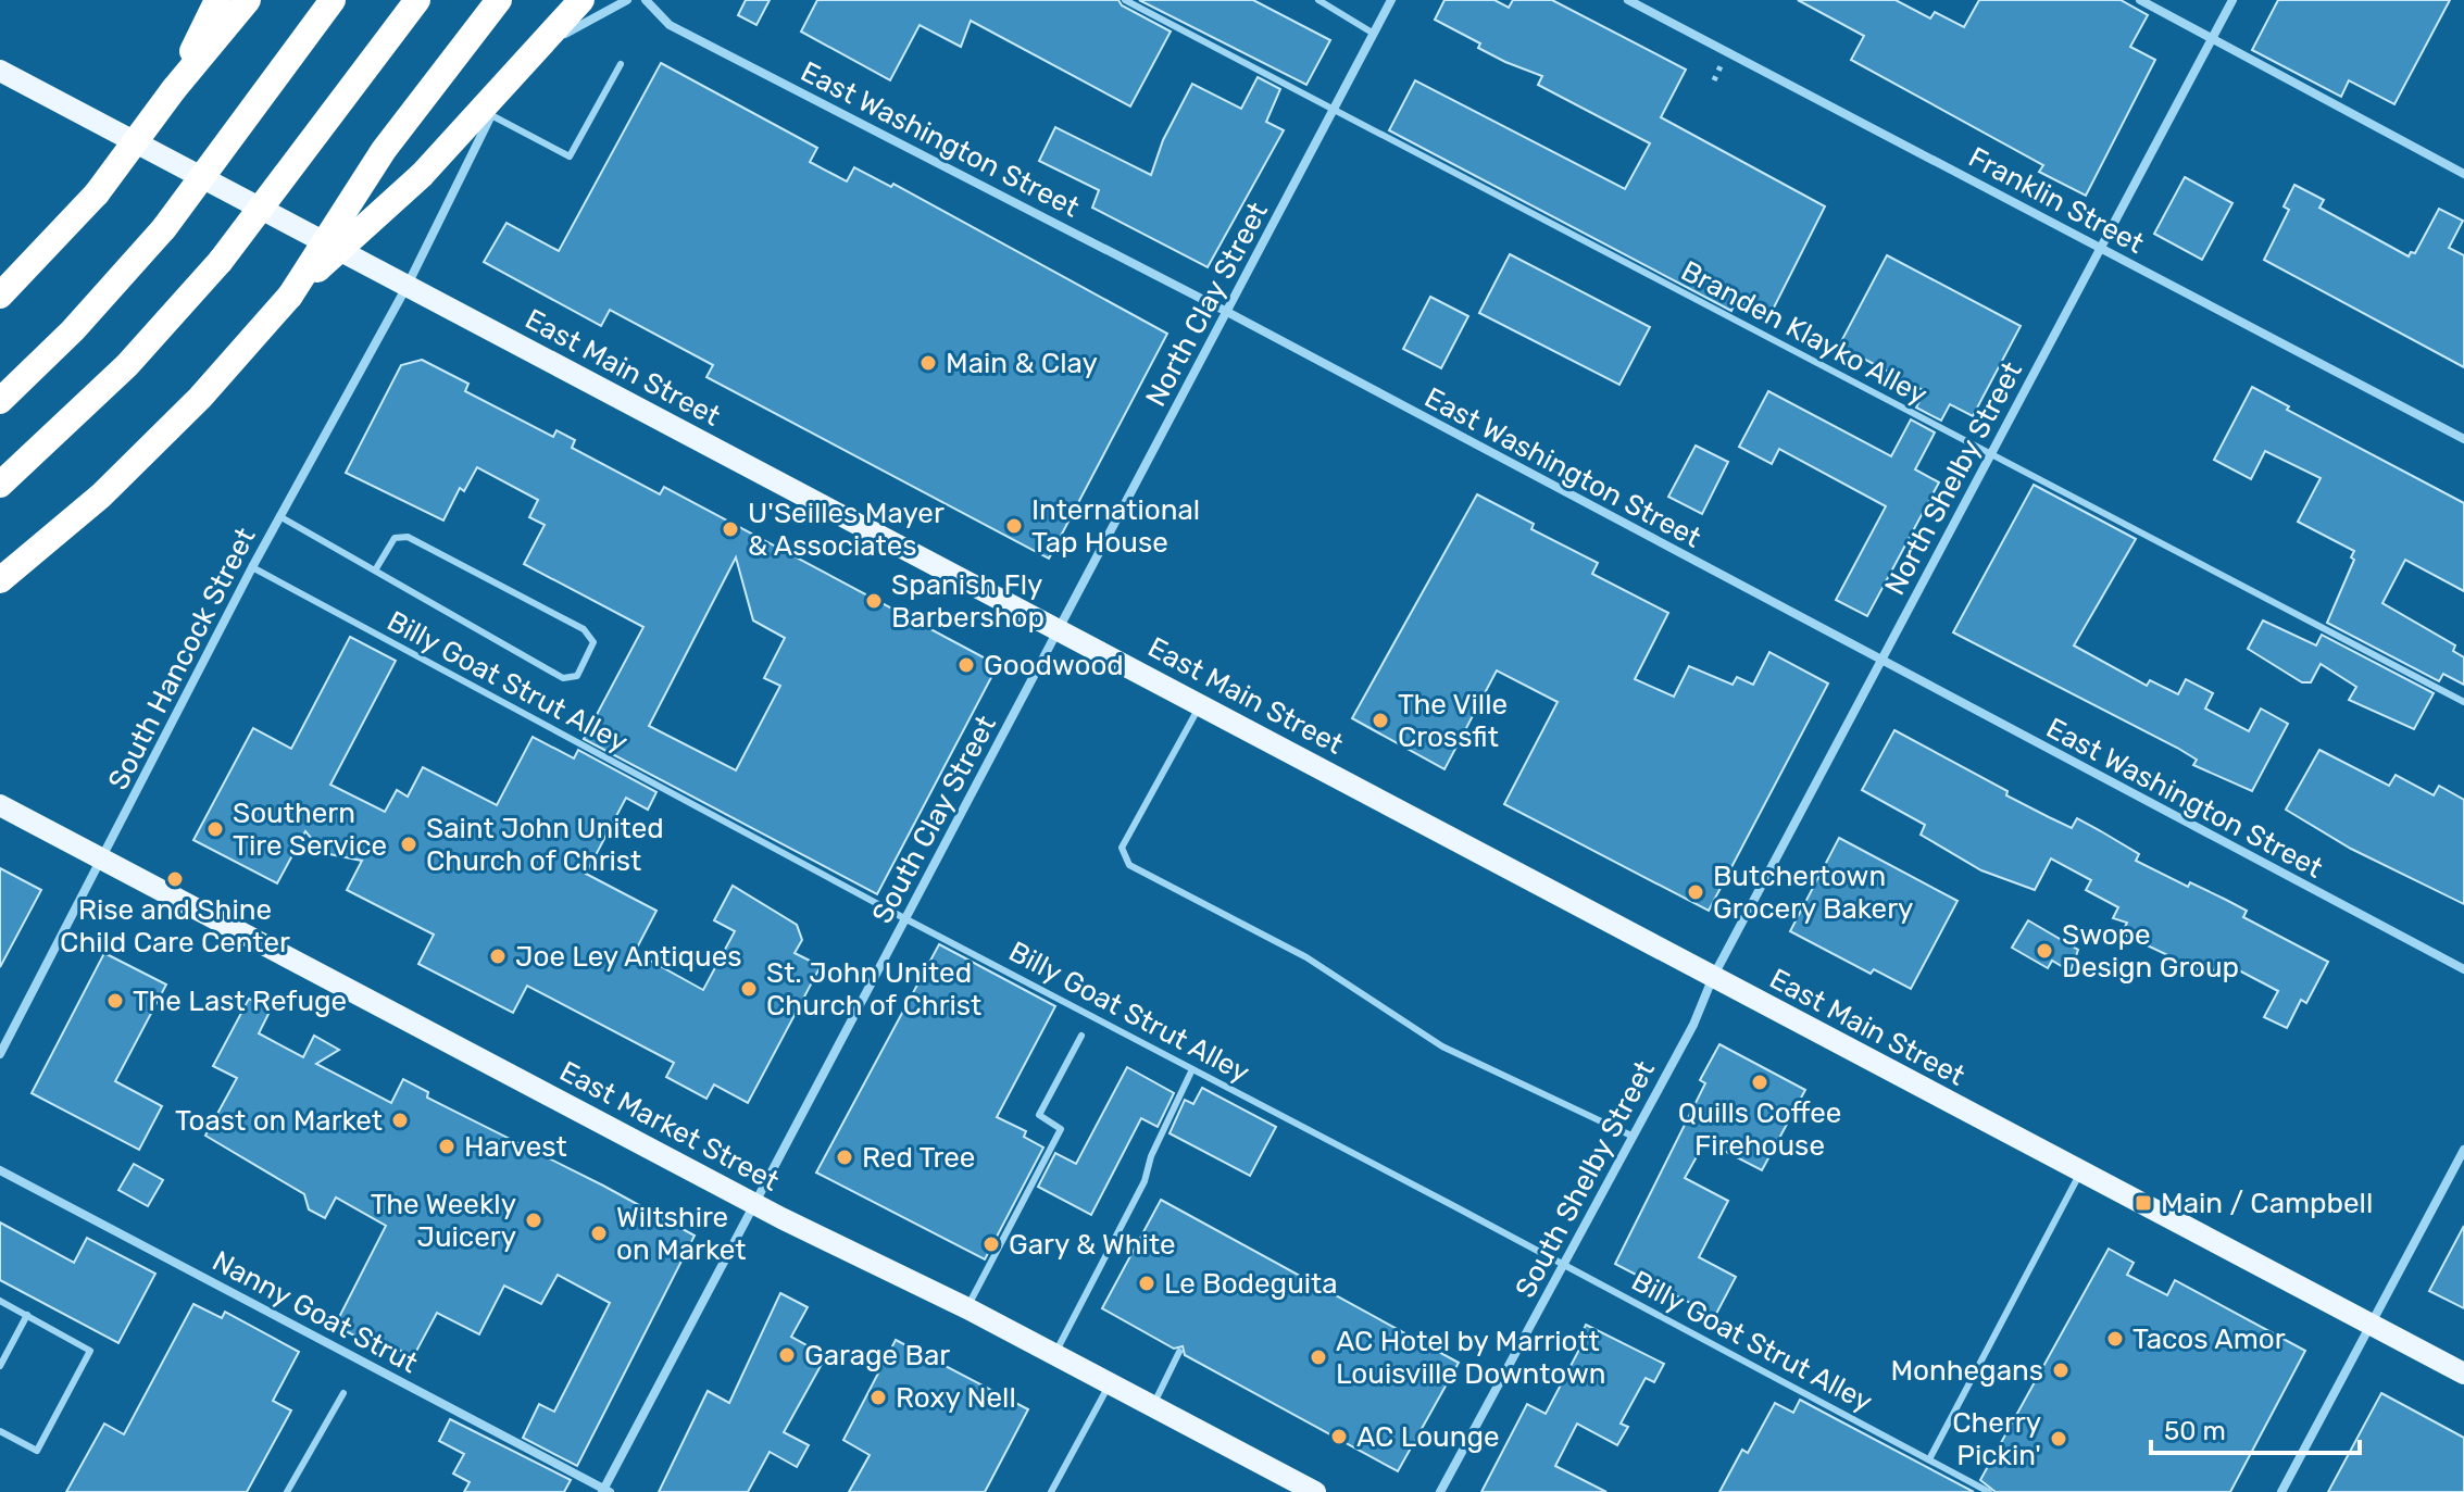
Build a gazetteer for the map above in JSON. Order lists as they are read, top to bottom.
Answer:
{
  "streets": {
    "main road": ["East Main Street", "East Market Street"],
    "street": [
      "East Washington Street",
      "Franklin Street",
      "North Clay Street",
      "North Shelby Street",
      "South Hancock Street",
      "South Clay Street",
      "South Shelby Street",
      "Nanny Goat Strut"
    ],
    "lane": ["Branden Klayko Alley", "Billy Goat Strut Alley"]
  },
  "crossings": [
    ["East Washington Street", "North Clay Street"],
    ["East Washington Street", "North Shelby Street"],
    ["Franklin Street", "North Shelby Street"],
    ["North Clay Street", "Branden Klayko Alley"],
    ["North Clay Street", "East Main Street"],
    ["North Clay Street", "South Clay Street"],
    ["Branden Klayko Alley", "North Shelby Street"],
    ["East Main Street", "North Shelby Street"],
    ["East Main Street", "South Hancock Street"],
    ["East Main Street", "South Clay Street"],
    ["East Main Street", "South Shelby Street"],
    ["North Shelby Street", "South Shelby Street"],
    ["South Hancock Street", "Billy Goat Strut Alley"],
    ["South Hancock Street", "East Market Street"],
    ["Billy Goat Strut Alley", "South Clay Street"],
    ["Billy Goat Strut Alley", "South Shelby Street"],
    ["South Clay Street", "East Market Street"],
    ["South Clay Street", "Nanny Goat Strut"]
  ],
  "places": {
    "other": [
      "Main & Clay",
      "International Tap House",
      "U'Seilles Mayer & Associates",
      "Spanish Fly Barbershop",
      "Goodwood",
      "The Ville Crossfit",
      "Southern Tire Service",
      "Saint John United Church of Christ",
      "Rise and Shine Child Care Center",
      "Butchertown Grocery Bakery",
      "Swope Design Group",
      "Joe Ley Antiques",
      "St. John United Church of Christ",
      "The Last Refuge",
      "Quills Coffee Firehouse",
      "Toast on Market",
      "Harvest",
      "Red Tree",
      "The Weekly Juicery",
      "Wiltshire on Market",
      "Gary & White",
      "Le Bodeguita",
      "Tacos Amor",
      "Garage Bar",
      "AC Hotel by Marriott Louisville Downtown",
      "Monhegans",
      "Roxy Nell",
      "AC Lounge",
      "Cherry Pickin'"
    ],
    "transit": ["Main / Campbell"]
  },
  "scale_bar": "50 m"
}
